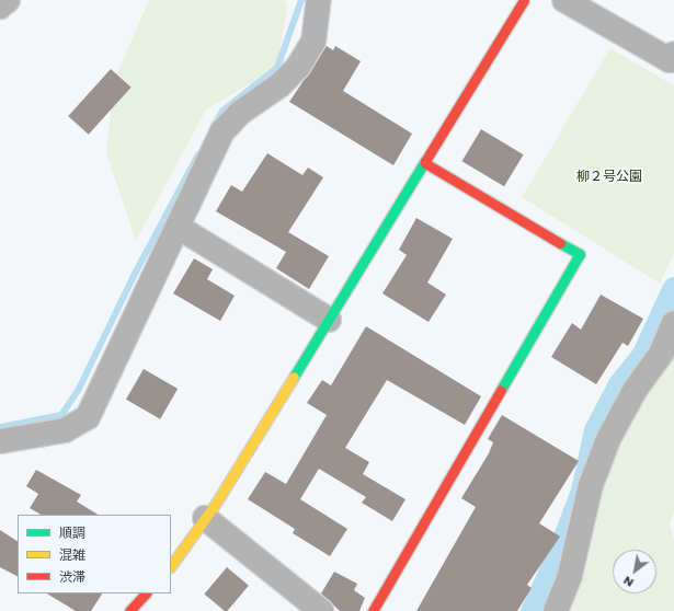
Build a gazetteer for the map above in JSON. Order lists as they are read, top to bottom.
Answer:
{
  "parks": ["柳２号公園"],
  "legend": ["順調", "混雑", "渋滞"],
  "north": "bottom left"
}
